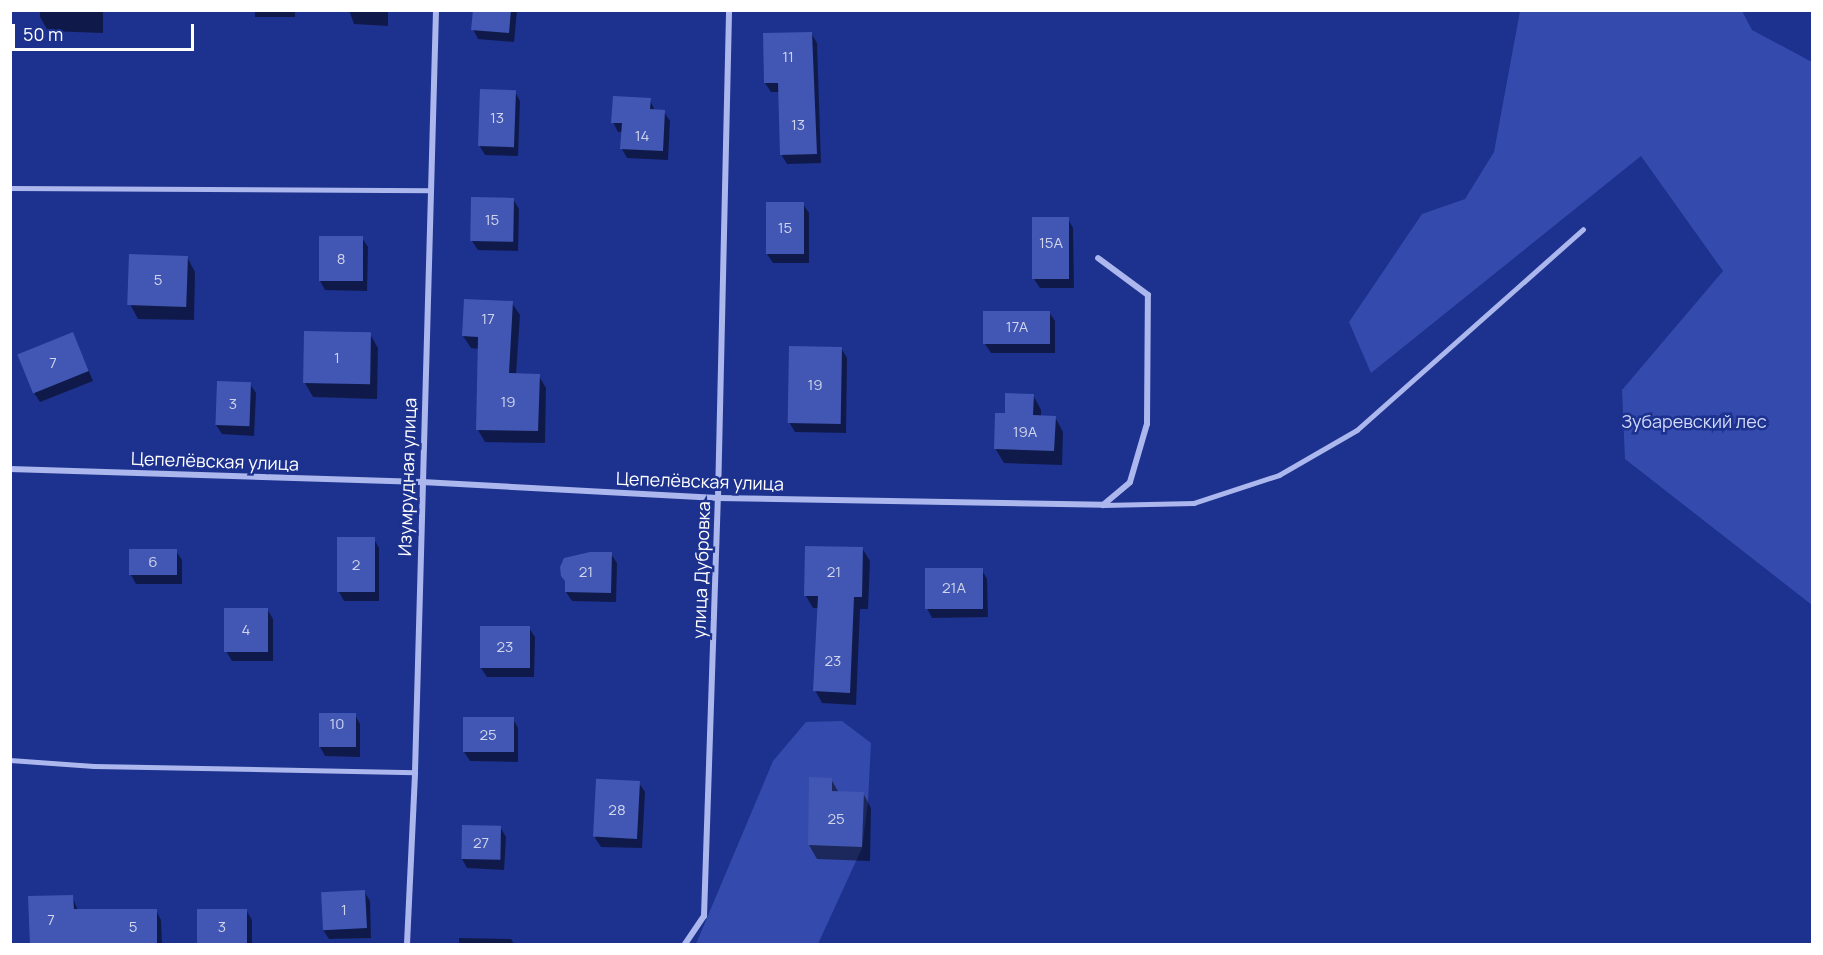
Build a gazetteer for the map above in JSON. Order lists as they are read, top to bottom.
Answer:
{
  "streets": {
    "street": ["Цепелёвская улица", "Изумрудная улица", "улица Дубровка"]
  },
  "crossings": [
    ["Цепелёвская улица", "Изумрудная улица"],
    ["Цепелёвская улица", "улица Дубровка"]
  ],
  "parks": ["Зубаревский лес"],
  "house_numbers": [
    "11",
    "13",
    "13",
    "14",
    "15",
    "15",
    "15А",
    "8",
    "5",
    "17",
    "17А",
    "1",
    "7",
    "19",
    "19",
    "3",
    "19А",
    "6",
    "2",
    "21",
    "21",
    "21А",
    "4",
    "23",
    "23",
    "10",
    "25",
    "28",
    "25",
    "27",
    "1",
    "7",
    "5",
    "3"
  ],
  "scale_bar": "50 m"
}
